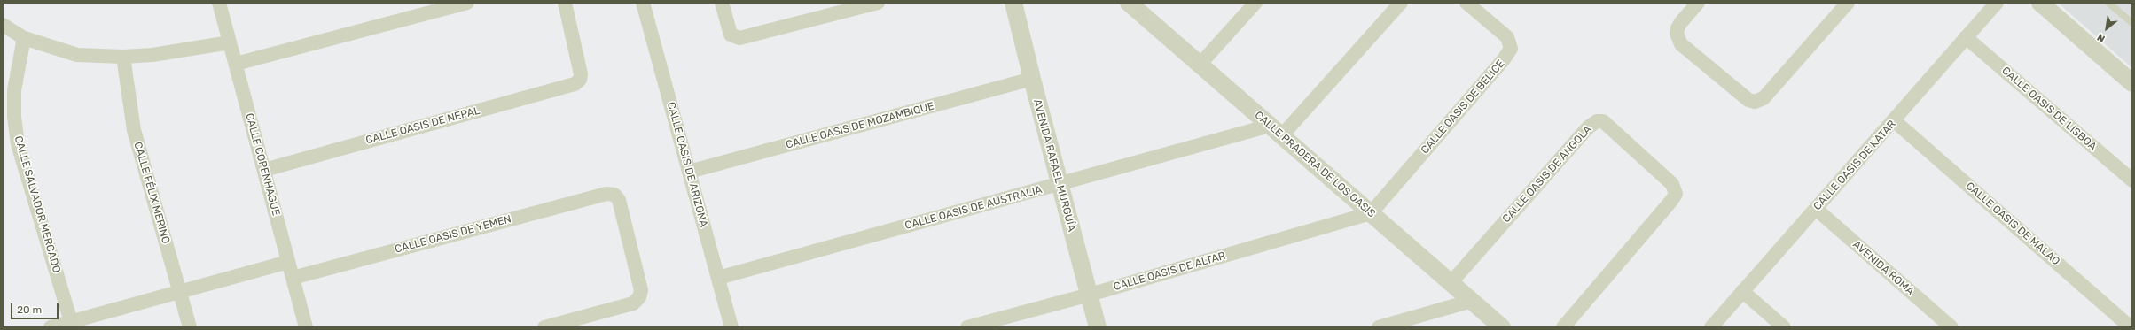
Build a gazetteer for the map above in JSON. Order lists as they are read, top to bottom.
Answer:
{
  "streets": {
    "street": [
      "CALLE OASIS DE BELICE",
      "CALLE OASIS DE LISBOA",
      "CALLE OASIS DE NEPAL",
      "CALLE OASIS DE MOZAMBIQUE",
      "CALLE COPENHAGUE",
      "CALLE OASIS DE ARIZONA",
      "CALLE PRADERA DE LOS OASIS",
      "AVENIDA RAFAEL MURGUÍA",
      "CALLE OASIS DE KATAR",
      "CALLE OASIS DE ANGOLA",
      "CALLE FÉLIX MERINO",
      "CALLE SALVADOR MERCADO",
      "CALLE OASIS DE AUSTRALIA",
      "CALLE OASIS DE MALAO",
      "CALLE OASIS DE YEMEN",
      "AVENIDA ROMA",
      "CALLE OASIS DE ALTAR"
    ]
  },
  "crossings": [
    ["CALLE OASIS DE BELICE", "CALLE PRADERA DE LOS OASIS"],
    ["CALLE OASIS DE BELICE", "CALLE OASIS DE ALTAR"],
    ["CALLE OASIS DE LISBOA", "CALLE OASIS DE KATAR"],
    ["CALLE OASIS DE NEPAL", "CALLE COPENHAGUE"],
    ["CALLE OASIS DE MOZAMBIQUE", "CALLE OASIS DE ARIZONA"],
    ["CALLE OASIS DE MOZAMBIQUE", "AVENIDA RAFAEL MURGUÍA"],
    ["CALLE COPENHAGUE", "CALLE OASIS DE YEMEN"],
    ["CALLE OASIS DE ARIZONA", "CALLE OASIS DE AUSTRALIA"],
    ["CALLE PRADERA DE LOS OASIS", "CALLE OASIS DE ANGOLA"],
    ["CALLE PRADERA DE LOS OASIS", "CALLE OASIS DE AUSTRALIA"],
    ["CALLE PRADERA DE LOS OASIS", "CALLE OASIS DE ALTAR"],
    ["AVENIDA RAFAEL MURGUÍA", "CALLE OASIS DE AUSTRALIA"],
    ["AVENIDA RAFAEL MURGUÍA", "CALLE OASIS DE ALTAR"],
    ["CALLE OASIS DE KATAR", "CALLE OASIS DE MALAO"],
    ["CALLE OASIS DE KATAR", "AVENIDA ROMA"]
  ],
  "scale_bar": "20 m",
  "north": "bottom left"
}
